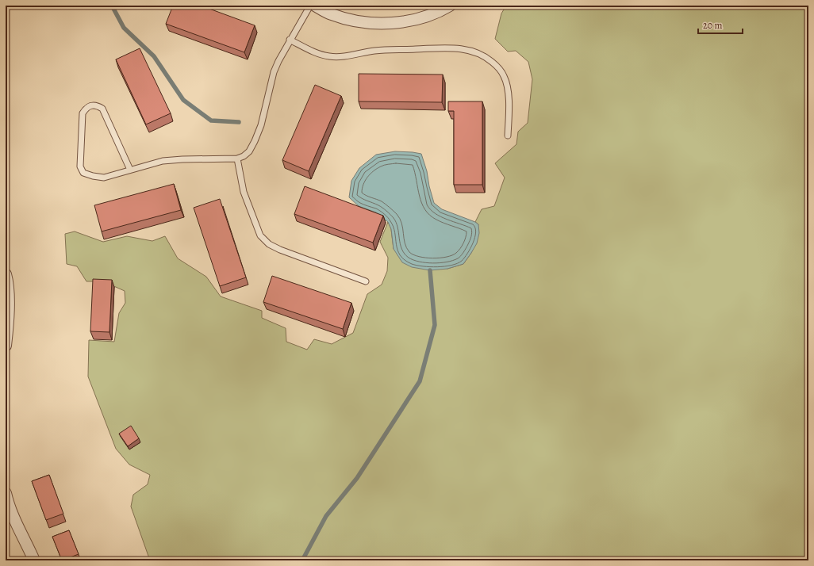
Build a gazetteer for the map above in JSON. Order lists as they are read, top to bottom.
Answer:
{
  "scale_bar": "20 m"
}
